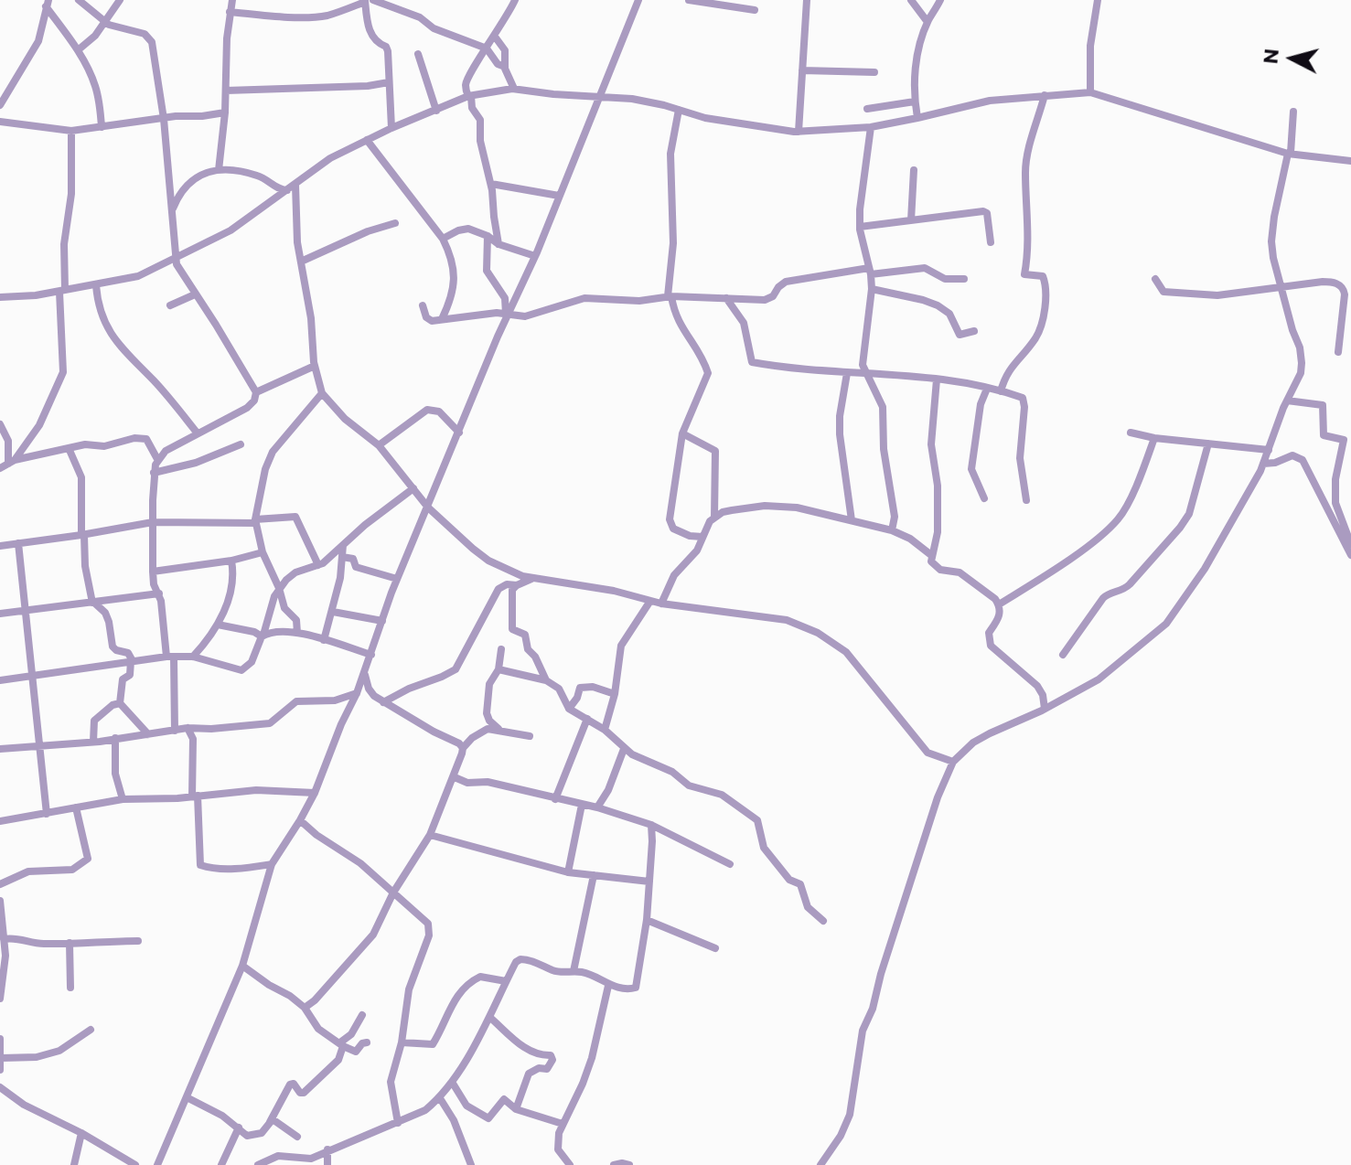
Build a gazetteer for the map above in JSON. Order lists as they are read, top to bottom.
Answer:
{
  "north": "left"
}
